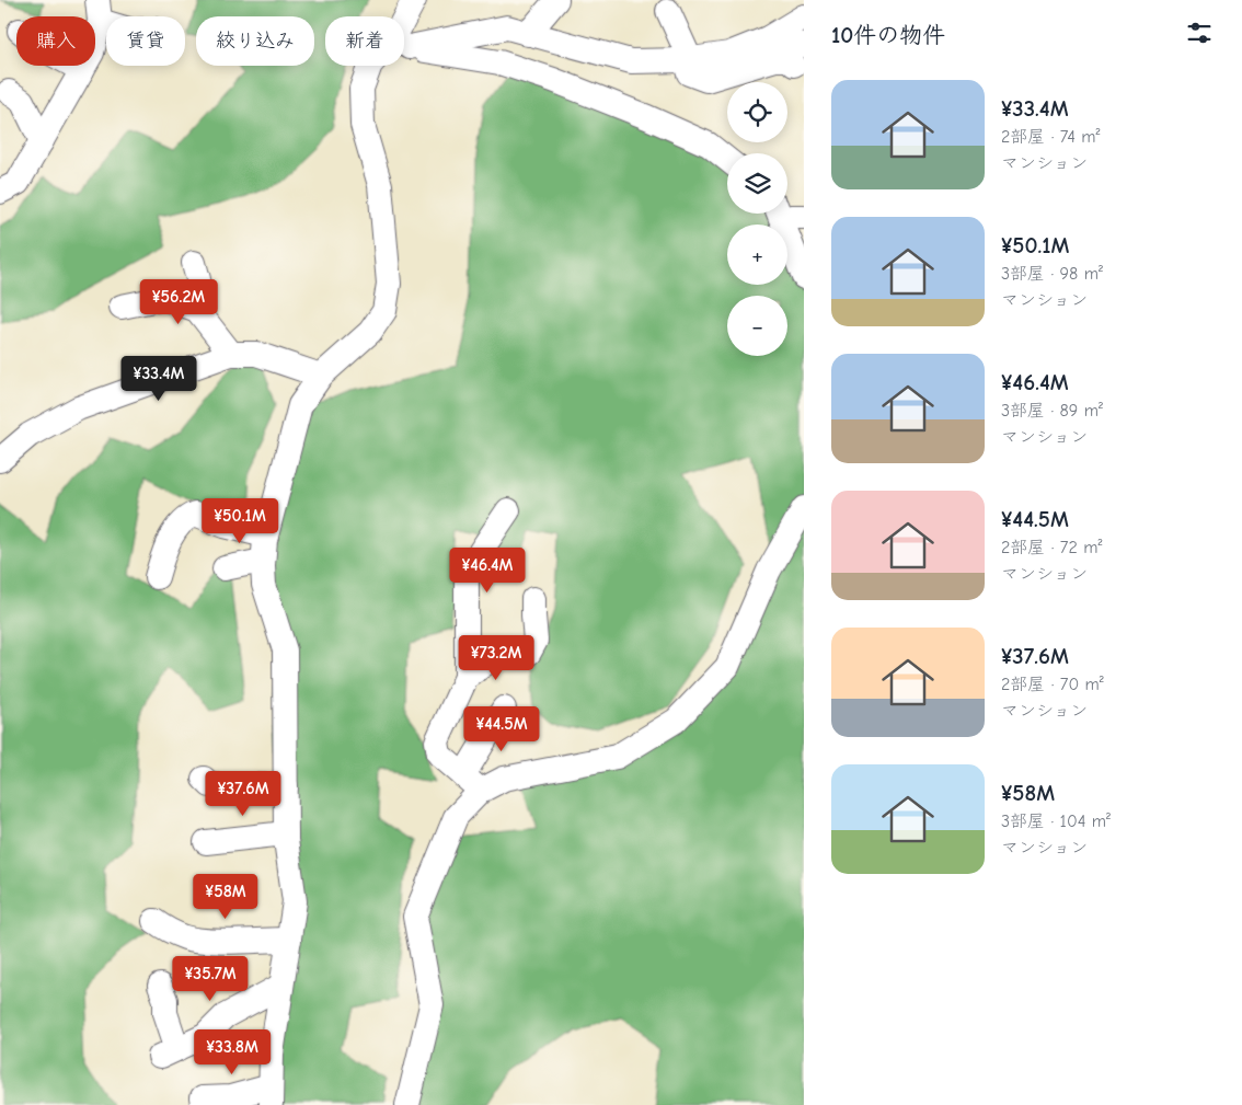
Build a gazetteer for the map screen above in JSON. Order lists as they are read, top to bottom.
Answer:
{
  "page": {
    "heading": "10件の物件",
    "chip": [
      "購入",
      "賃貸",
      "絞り込み",
      "新着"
    ],
    "list": [
      {
        "name": "¥33.4M",
        "note": "2部屋 · 74 m² · マンション"
      },
      {
        "name": "¥50.1M",
        "note": "3部屋 · 98 m² · マンション"
      },
      {
        "name": "¥46.4M",
        "note": "3部屋 · 89 m² · マンション"
      },
      {
        "name": "¥44.5M",
        "note": "2部屋 · 72 m² · マンション"
      },
      {
        "name": "¥37.6M",
        "note": "2部屋 · 70 m² · マンション"
      },
      {
        "name": "¥58M",
        "note": "3部屋 · 104 m² · マンション"
      }
    ],
    "map_buttons": ["+", "−"],
    "price": [
      "¥56.2M",
      "¥33.4M",
      "¥50.1M",
      "¥46.4M",
      "¥73.2M",
      "¥44.5M",
      "¥37.6M",
      "¥58M",
      "¥35.7M",
      "¥33.8M"
    ]
  }
}
